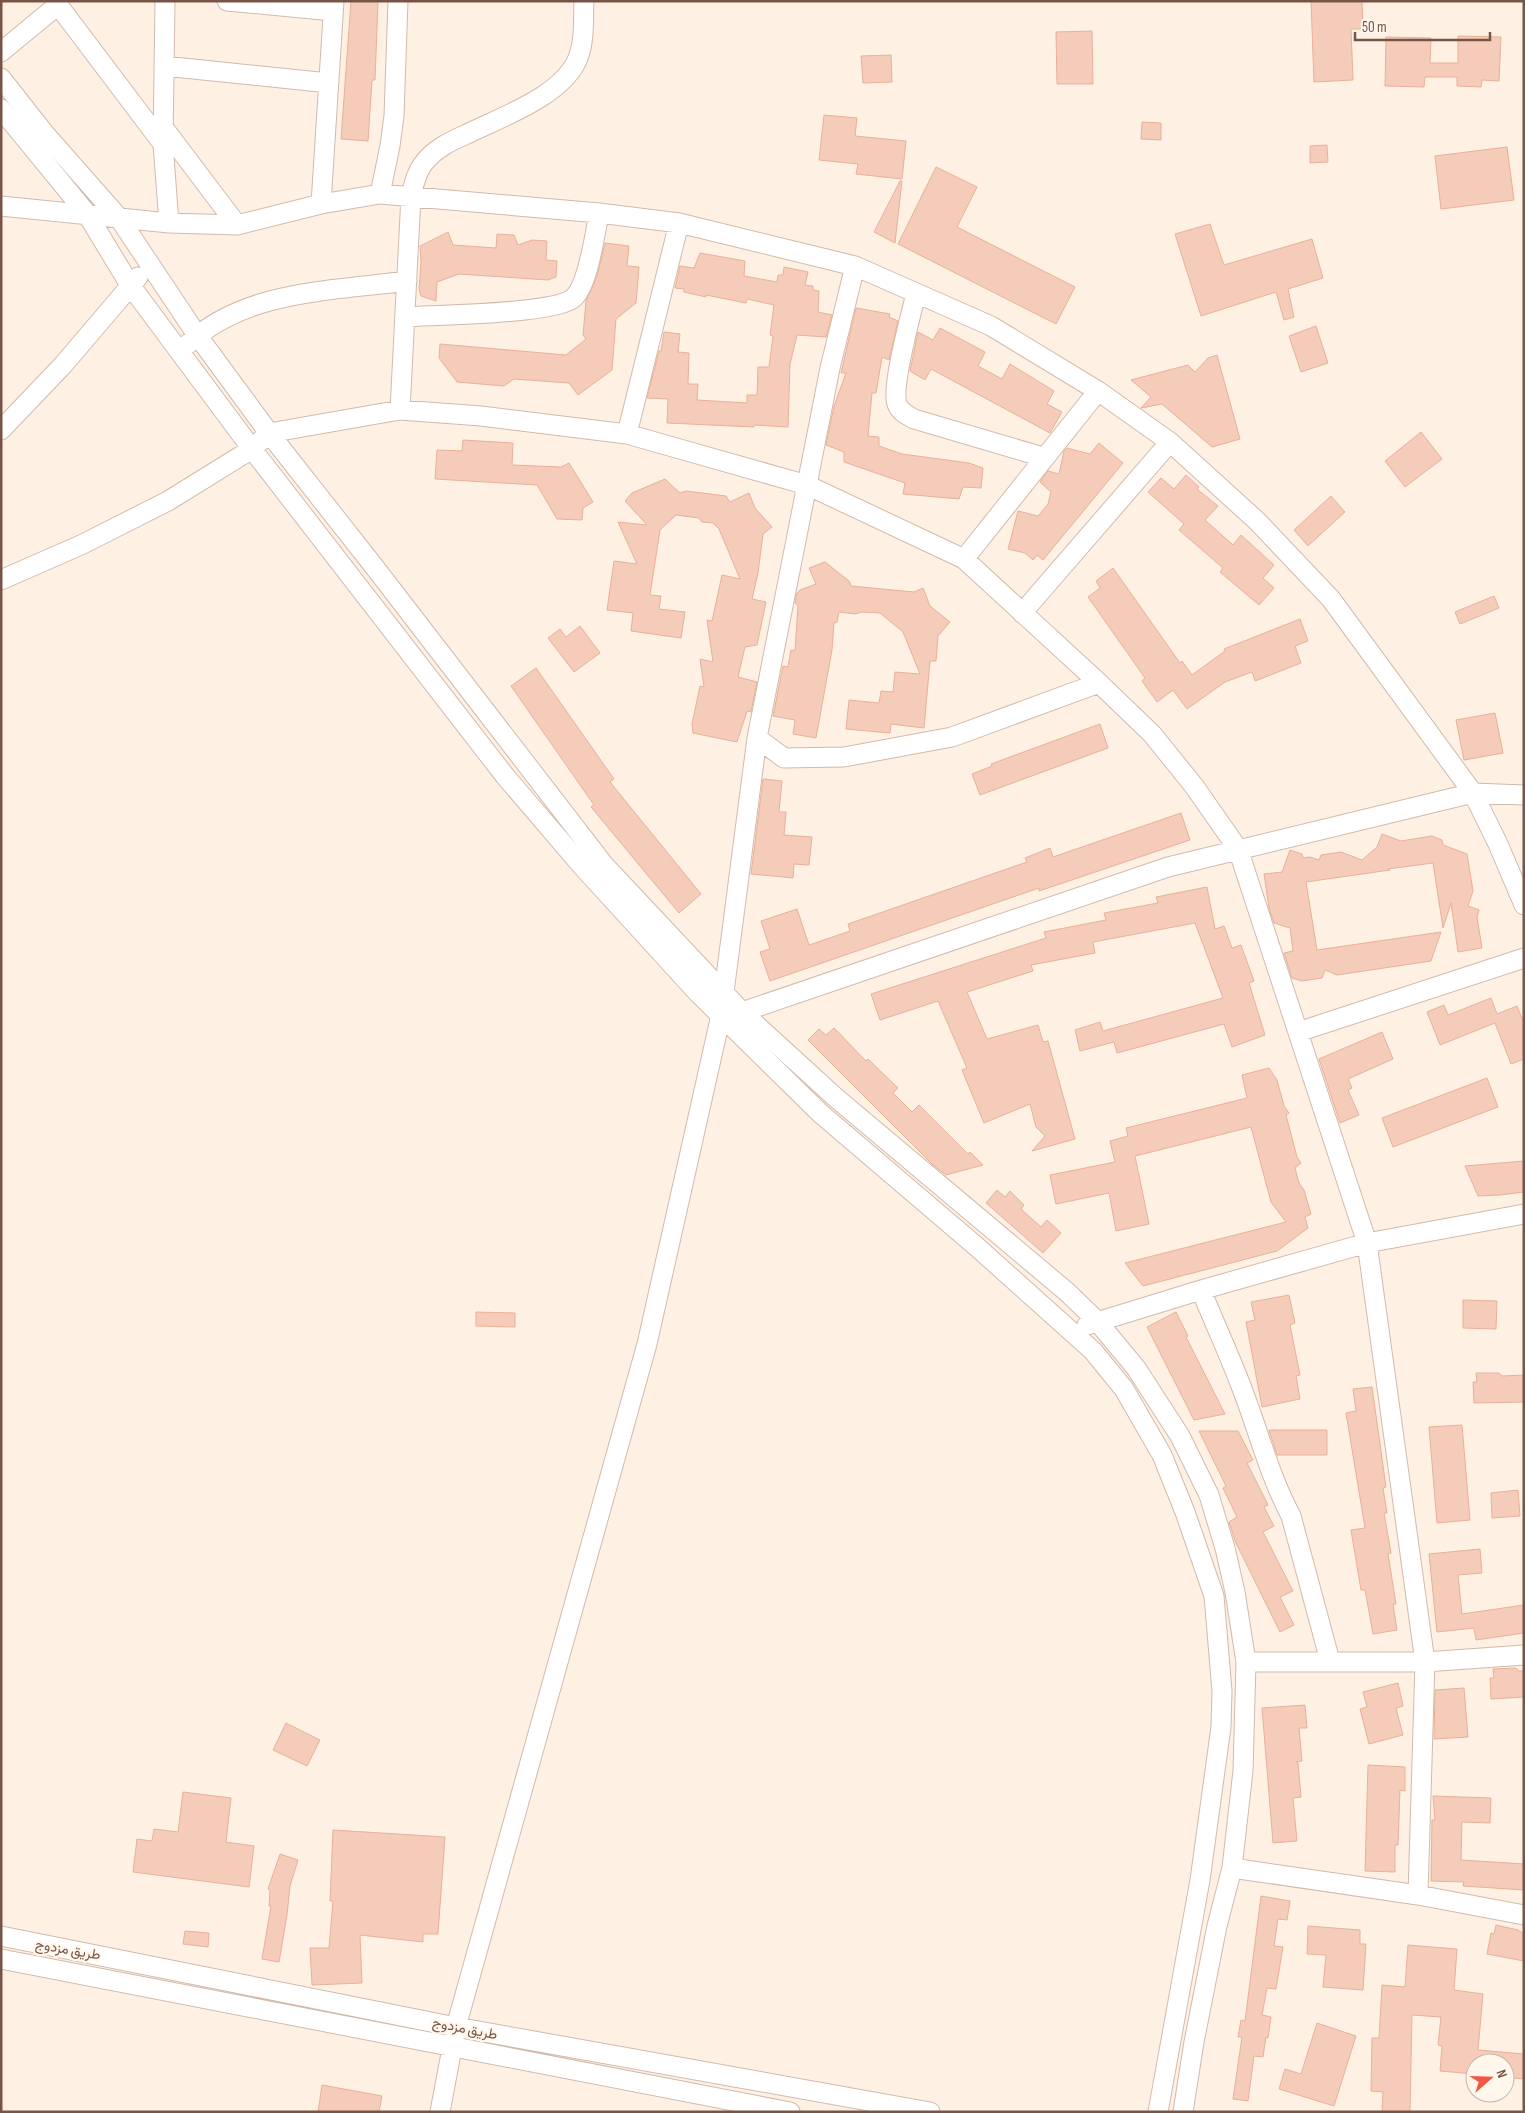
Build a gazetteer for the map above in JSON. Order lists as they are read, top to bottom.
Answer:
{
  "streets": {
    "street": ["طريق مزدوج"]
  },
  "scale_bar": "50 m",
  "north": "right"
}
